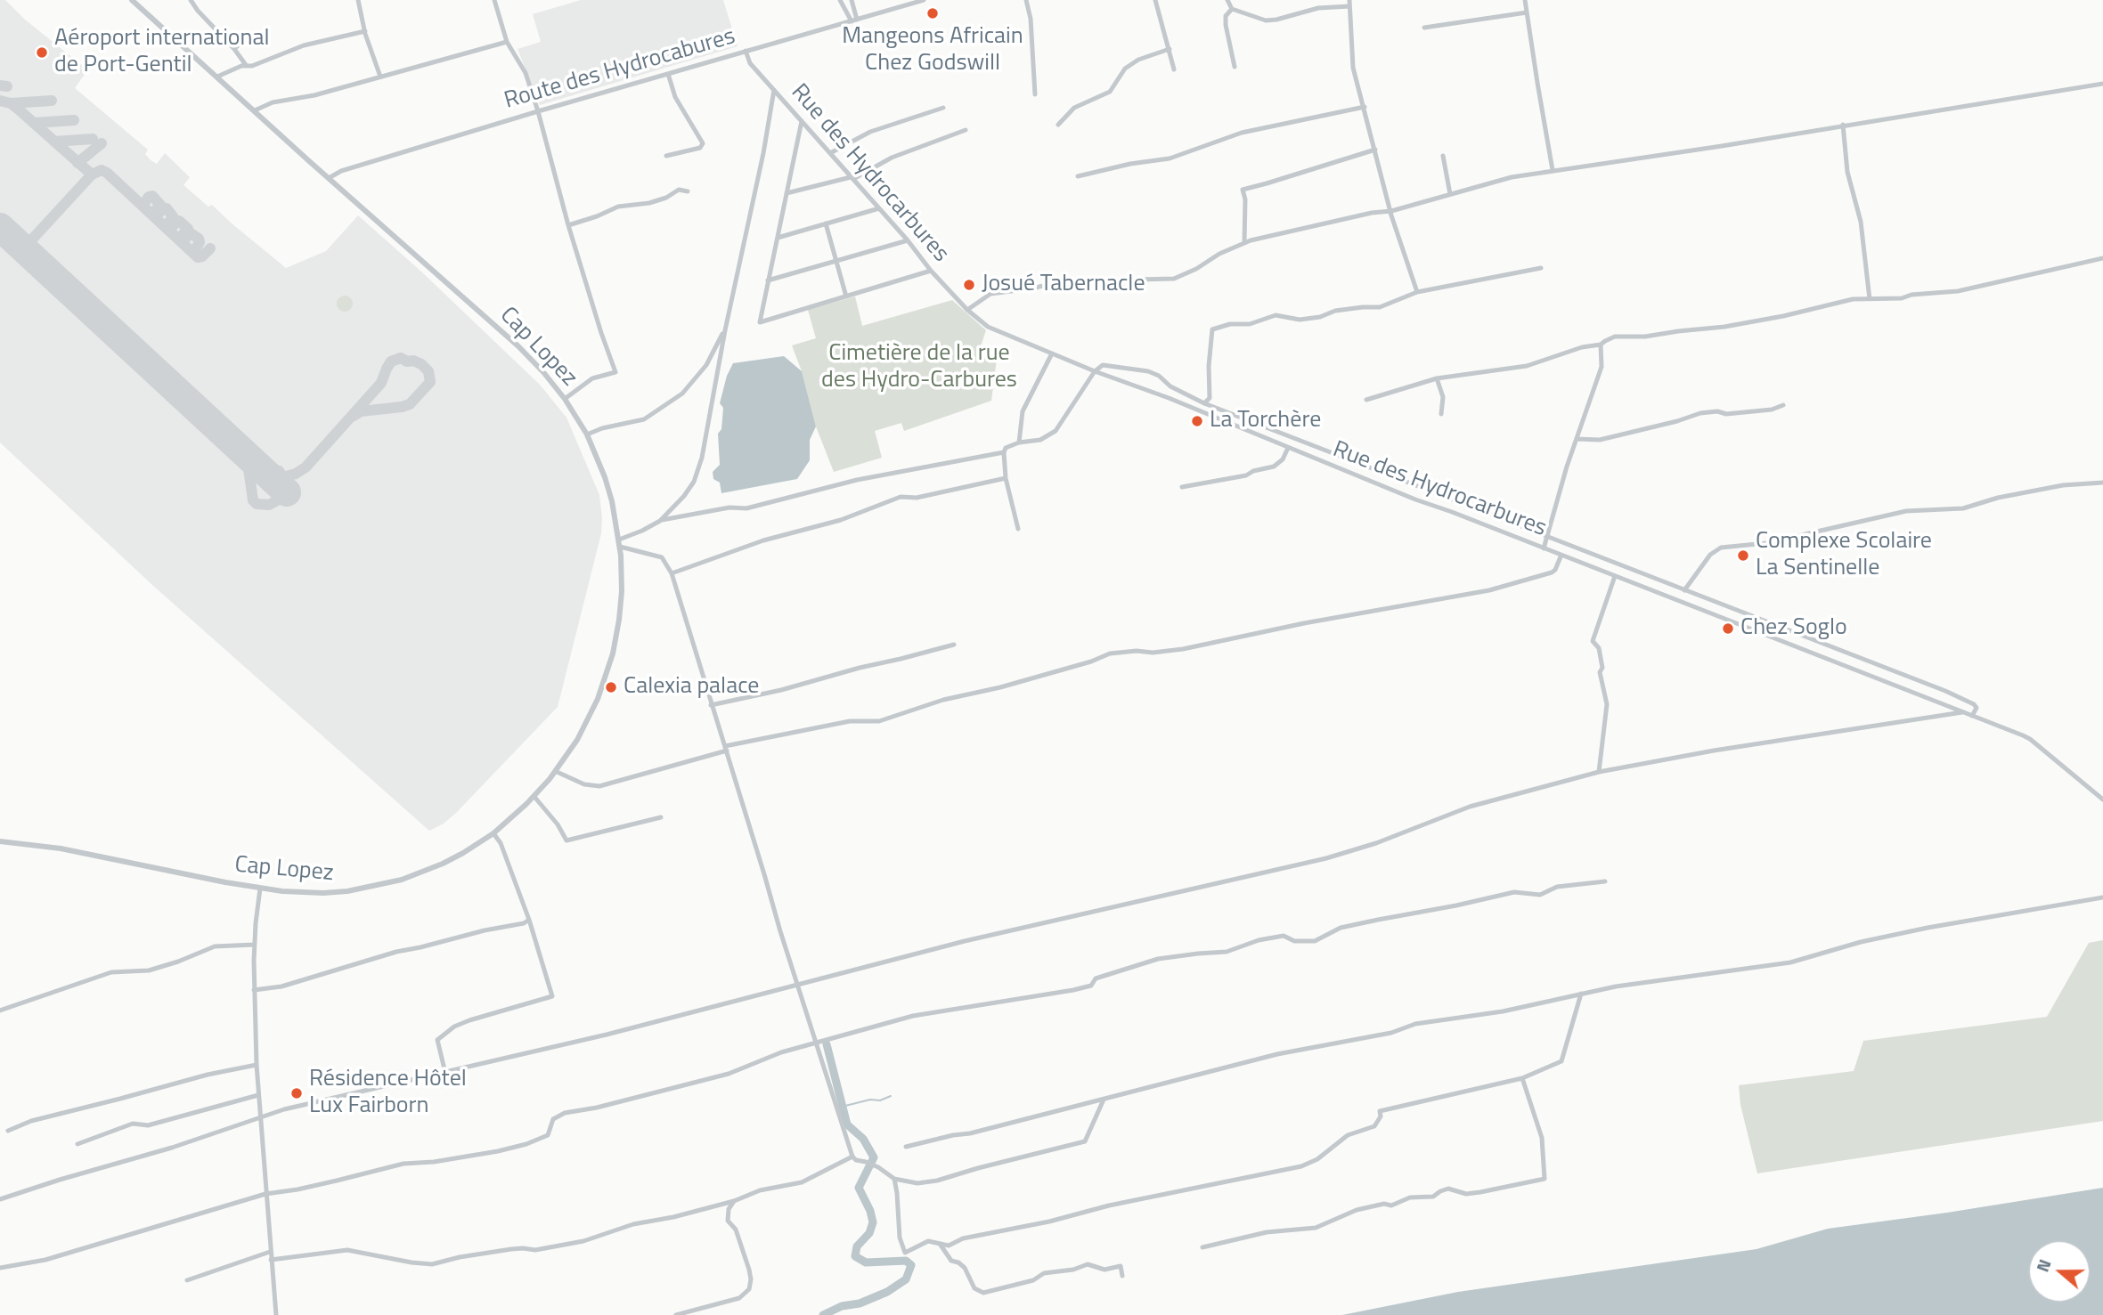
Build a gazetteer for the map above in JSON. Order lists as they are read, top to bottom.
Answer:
{
  "streets": {
    "street": ["Route des Hydrocabures", "Rue des Hydrocarbures", "Cap Lopez"]
  },
  "crossings": [
    ["Route des Hydrocabures", "Rue des Hydrocarbures"],
    ["Route des Hydrocabures", "Cap Lopez"]
  ],
  "parks": ["Cimetière de la rue des Hydro-Carbures"],
  "places": [
    "Mangeons Africain Chez Godswill",
    "Aéroport international de Port-Gentil",
    "Josué Tabernacle",
    "La Torchère",
    "Complexe Scolaire La Sentinelle",
    "Chez Soglo",
    "Calexia palace",
    "Résidence Hôtel Lux Fairborn"
  ],
  "north": "left"
}
